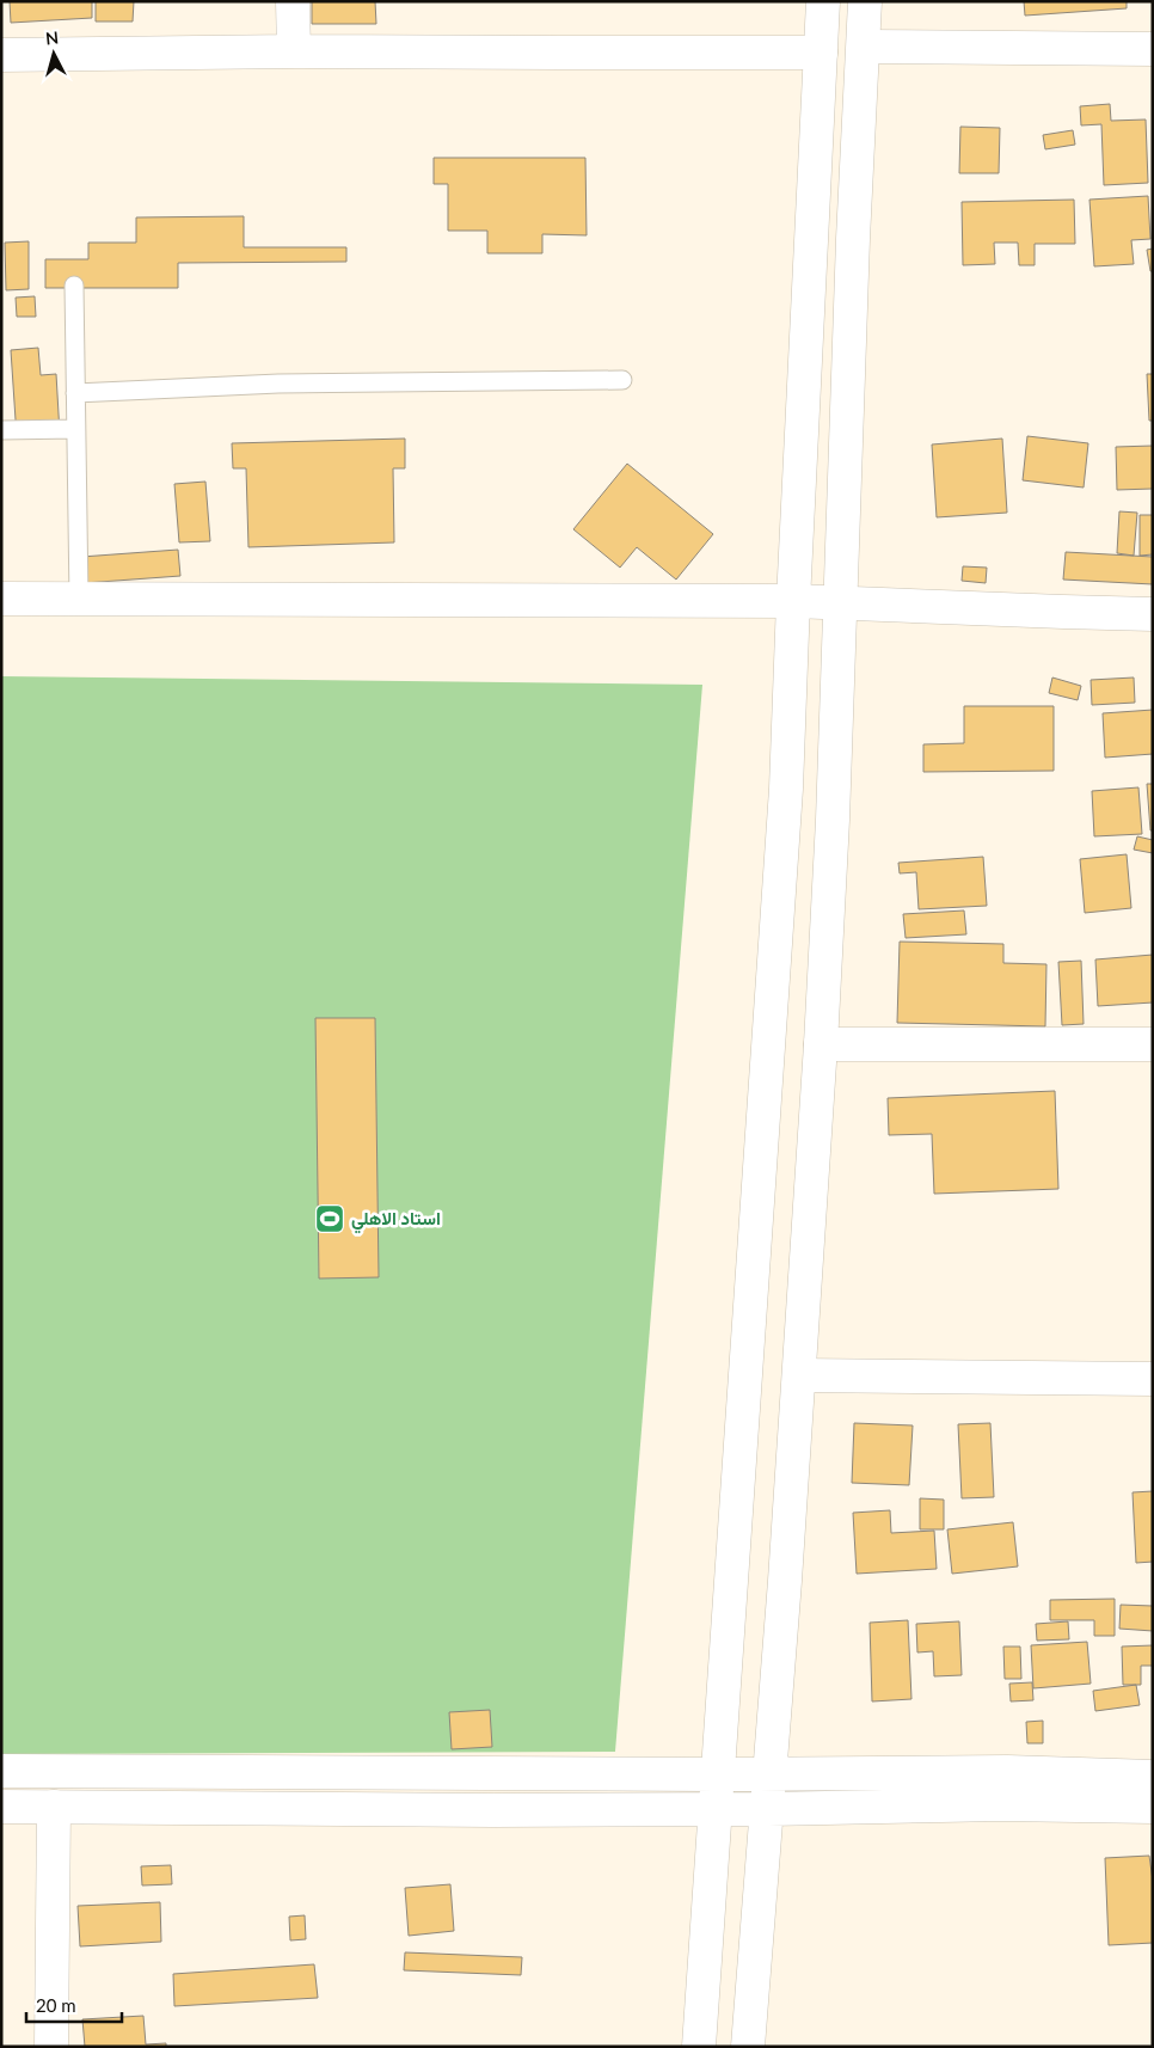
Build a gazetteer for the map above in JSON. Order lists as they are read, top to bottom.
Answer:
{
  "places": {
    "sports": ["استاد الاهلي"]
  },
  "scale_bar": "20 m",
  "north": "top"
}
